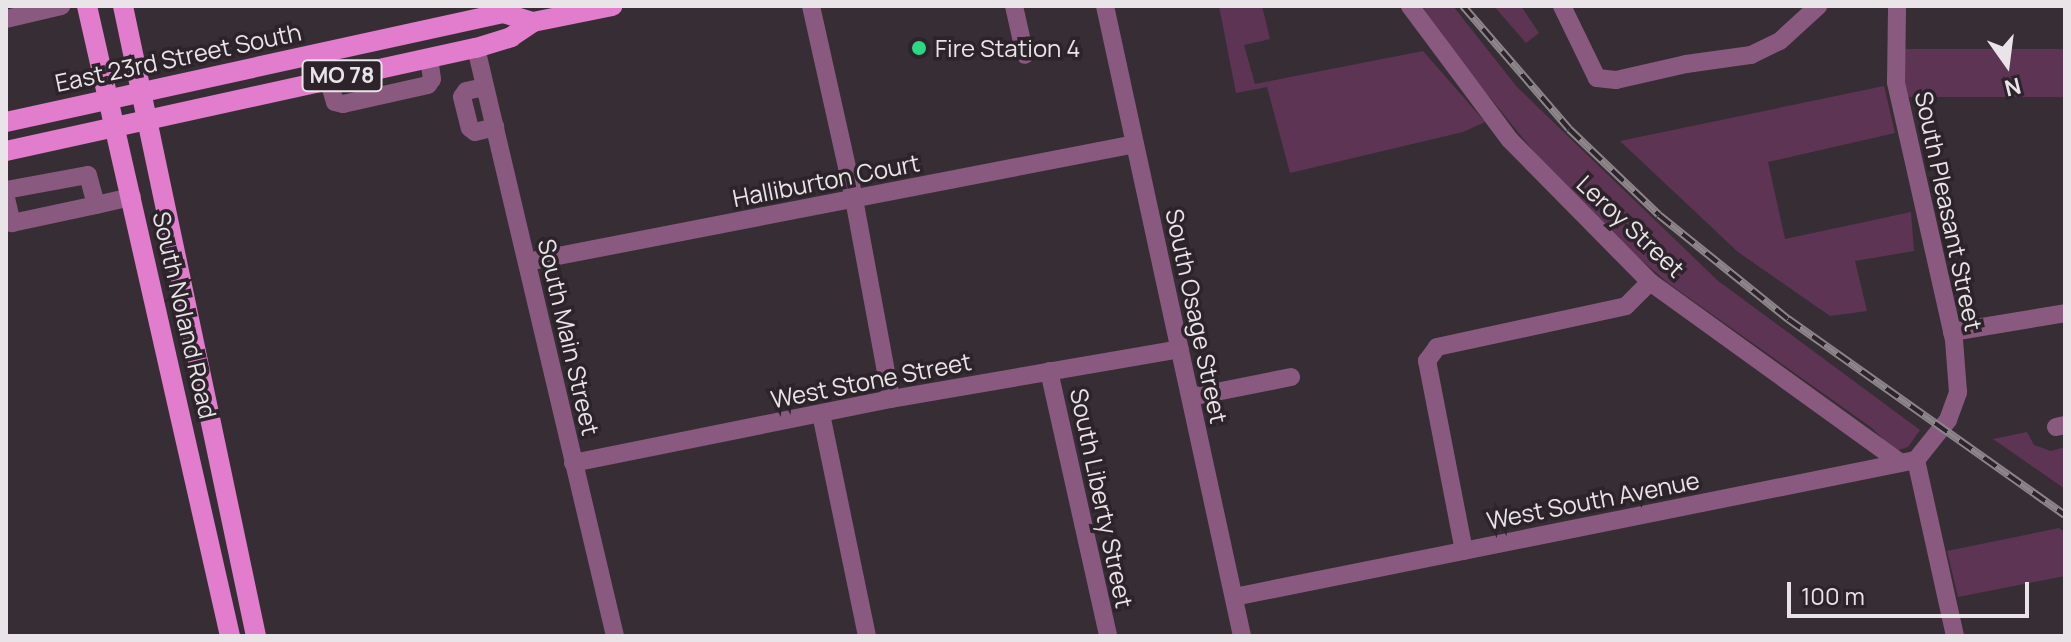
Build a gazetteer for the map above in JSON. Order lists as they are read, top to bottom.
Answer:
{
  "streets": {
    "main road": ["East 23rd Street South", "MO 78", "South Noland Road"],
    "street": [
      "Halliburton Court",
      "South Pleasant Street",
      "Leroy Street",
      "South Osage Street",
      "South Main Street",
      "West Stone Street",
      "South Liberty Street",
      "West South Avenue"
    ]
  },
  "crossings": [
    ["East 23rd Street South", "MO 78"],
    ["East 23rd Street South", "South Noland Road"],
    ["MO 78", "South Noland Road"],
    ["MO 78", "South Main Street"],
    ["Halliburton Court", "South Osage Street"],
    ["Halliburton Court", "South Main Street"],
    ["South Pleasant Street", "Leroy Street"],
    ["South Pleasant Street", "West South Avenue"],
    ["Leroy Street", "West South Avenue"],
    ["South Osage Street", "West Stone Street"],
    ["South Osage Street", "West South Avenue"],
    ["South Main Street", "West Stone Street"],
    ["West Stone Street", "South Liberty Street"]
  ],
  "places": ["Fire Station 4"],
  "scale_bar": "100 m",
  "north": "bottom"
}
